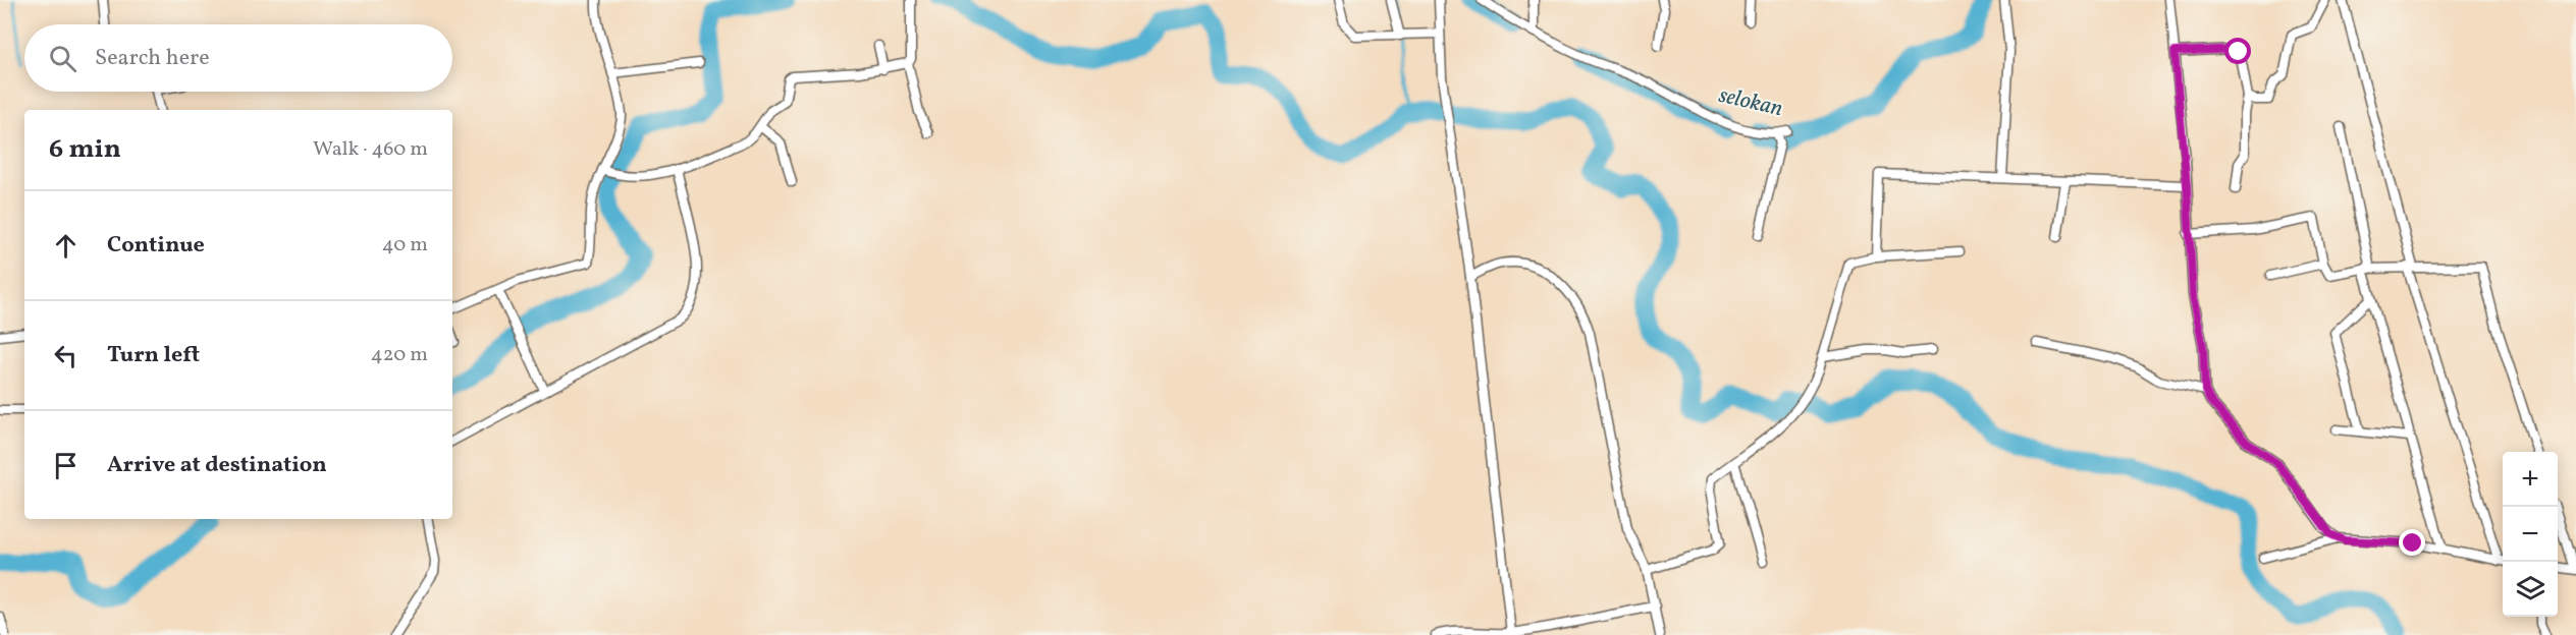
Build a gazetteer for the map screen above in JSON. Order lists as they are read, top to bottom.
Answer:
{
  "water": ["selokan"],
  "page": {
    "search": "Search here",
    "heading": ["6 min", "Walk · 460 m"],
    "list": [
      ["Continue", "40 m"],
      ["Turn left", "420 m"],
      "Arrive at destination"
    ],
    "map_buttons": ["+", "−"]
  }
}
